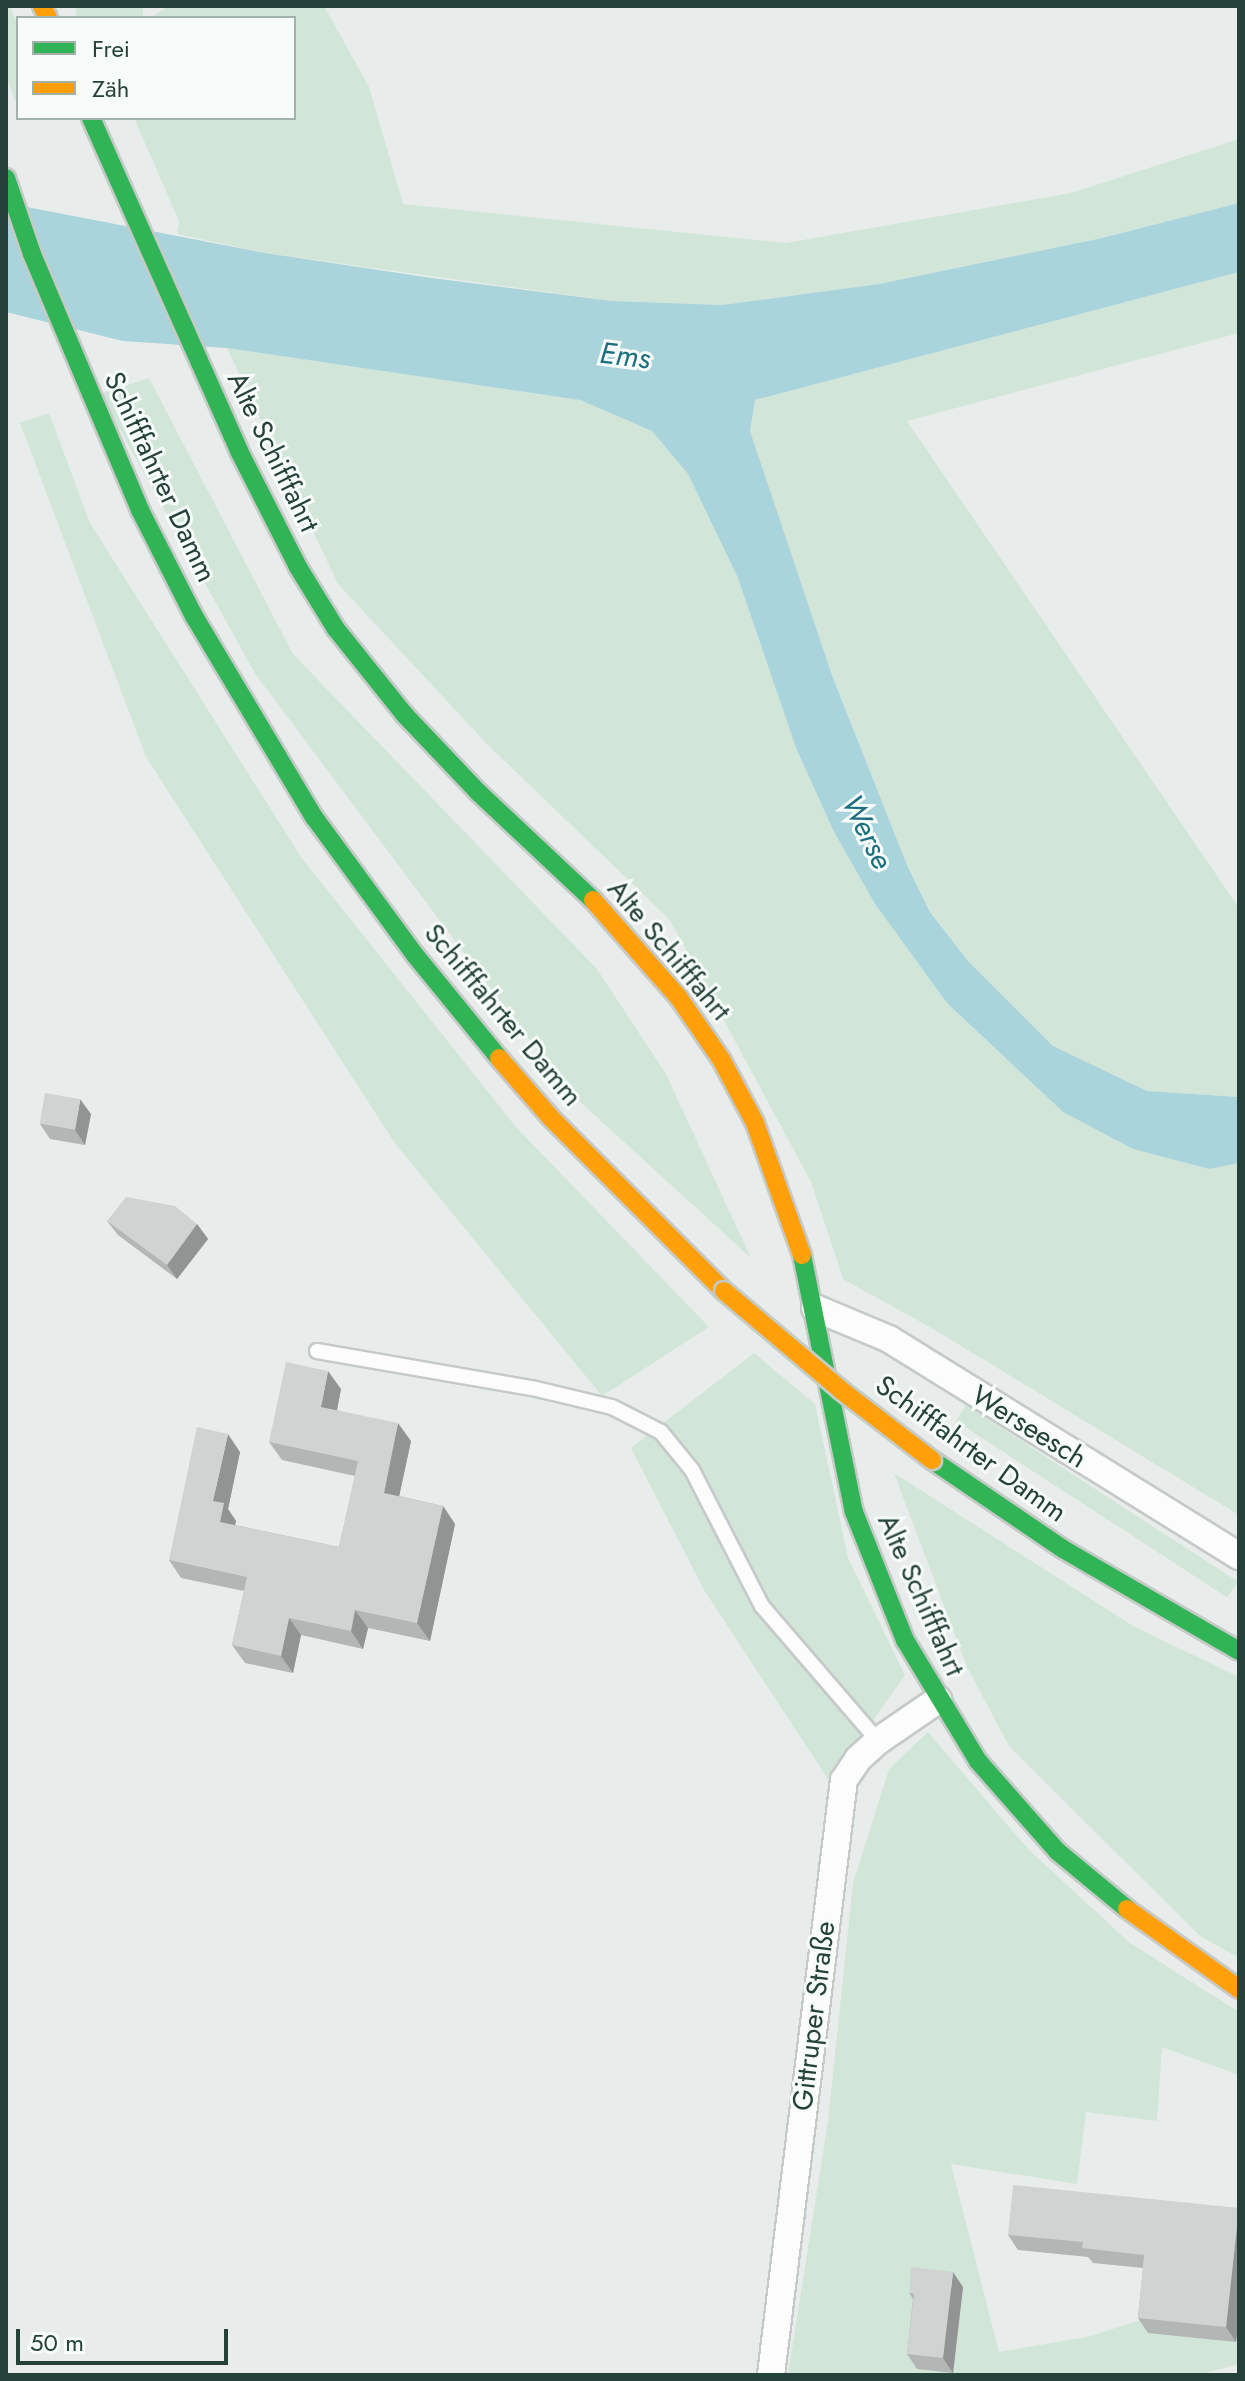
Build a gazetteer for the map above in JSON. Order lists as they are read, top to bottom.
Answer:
{
  "streets": {
    "main road": ["Alte Schifffahrt", "Schifffahrter Damm"],
    "street": ["Werseesch", "Gittruper Straße"]
  },
  "crossings": [
    ["Alte Schifffahrt", "Werseesch"],
    ["Alte Schifffahrt", "Gittruper Straße"]
  ],
  "water": ["Ems", "Werse"],
  "legend": ["Frei", "Zäh"],
  "scale_bar": "50 m"
}
